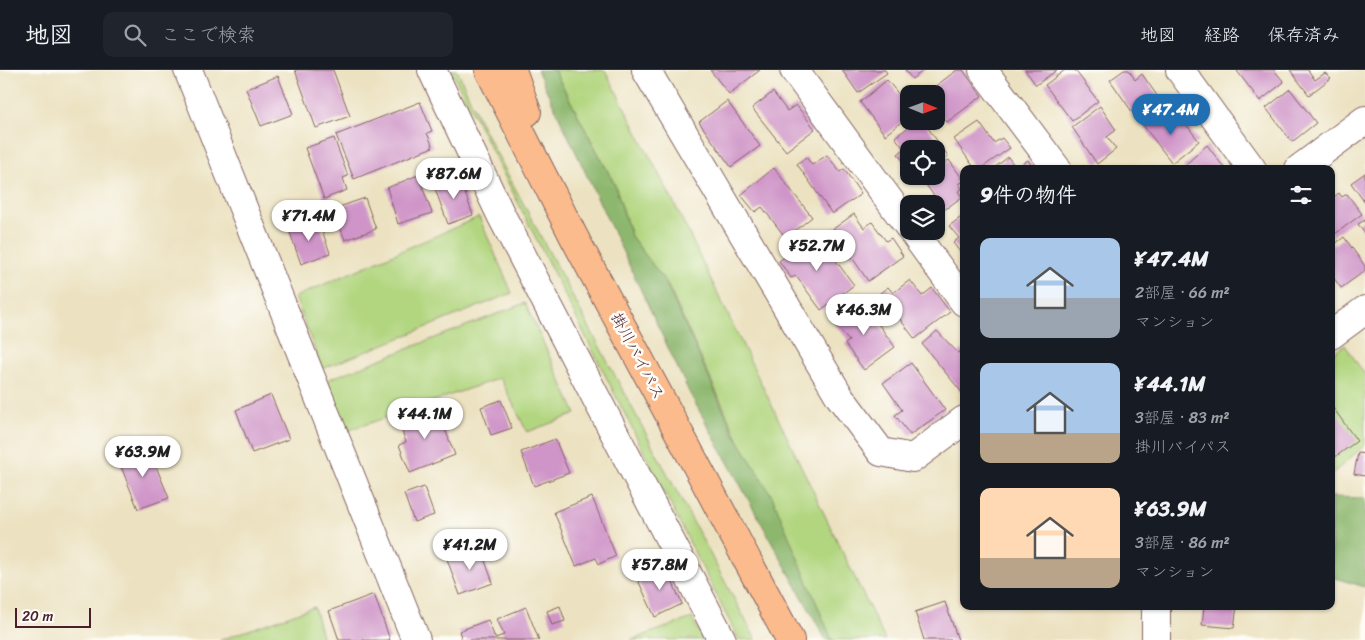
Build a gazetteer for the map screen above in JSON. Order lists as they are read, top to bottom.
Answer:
{
  "streets": {
    "highway": ["掛川バイパス"]
  },
  "scale_bar": "20 m",
  "north": "right",
  "page": {
    "header": "地図",
    "search": "ここで検索",
    "nav": ["地図", "経路", "保存済み"],
    "price": [
      "¥47.4M",
      "¥87.6M",
      "¥71.4M",
      "¥52.7M",
      "¥46.3M",
      "¥44.1M",
      "¥63.9M",
      "¥41.2M",
      "¥57.8M"
    ],
    "heading": "9件の物件",
    "list": [
      {
        "name": "¥47.4M",
        "note": "2部屋 · 66 m² · マンション"
      },
      {
        "name": "¥44.1M",
        "note": "3部屋 · 83 m² · 掛川バイパス"
      },
      {
        "name": "¥63.9M",
        "note": "3部屋 · 86 m² · マンション"
      }
    ],
    "scale": "20 m"
  }
}
